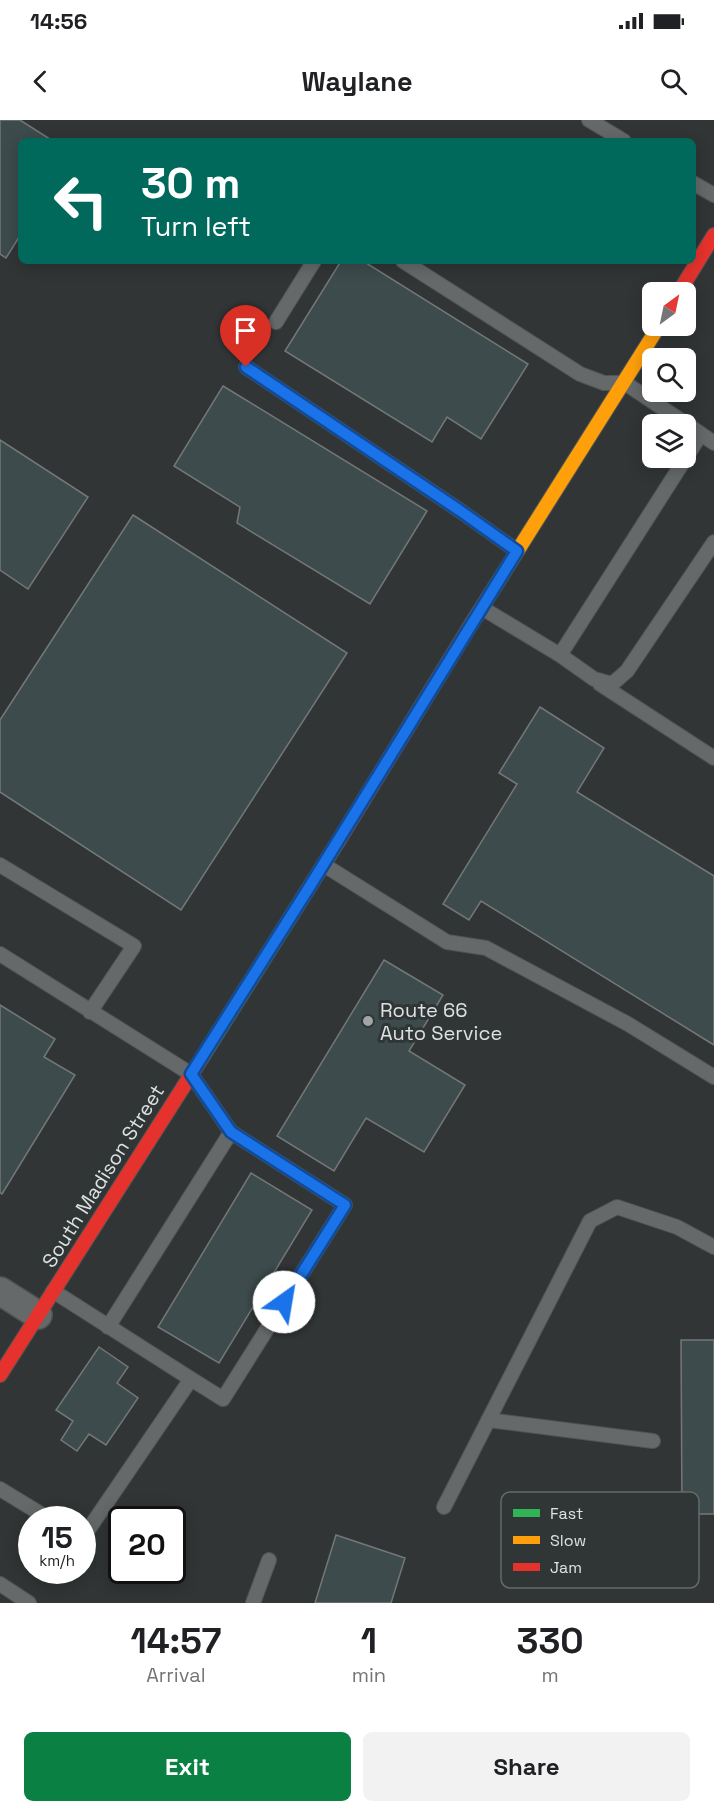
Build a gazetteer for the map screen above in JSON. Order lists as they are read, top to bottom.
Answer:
{
  "streets": {
    "street": ["South Madison Street"]
  },
  "places": ["Route 66 Auto Service"],
  "legend": ["Fast", "Slow", "Jam"],
  "north": "top right",
  "page": {
    "status": "14:56",
    "header": "Waylane",
    "turn": ["30 m", "Turn left"],
    "speed": "15 km/h",
    "limit": "20",
    "eta": [
      "14:57",
      "Arrival",
      "1",
      "min",
      "330",
      "m"
    ],
    "buttons": ["Exit", "Share"]
  }
}
